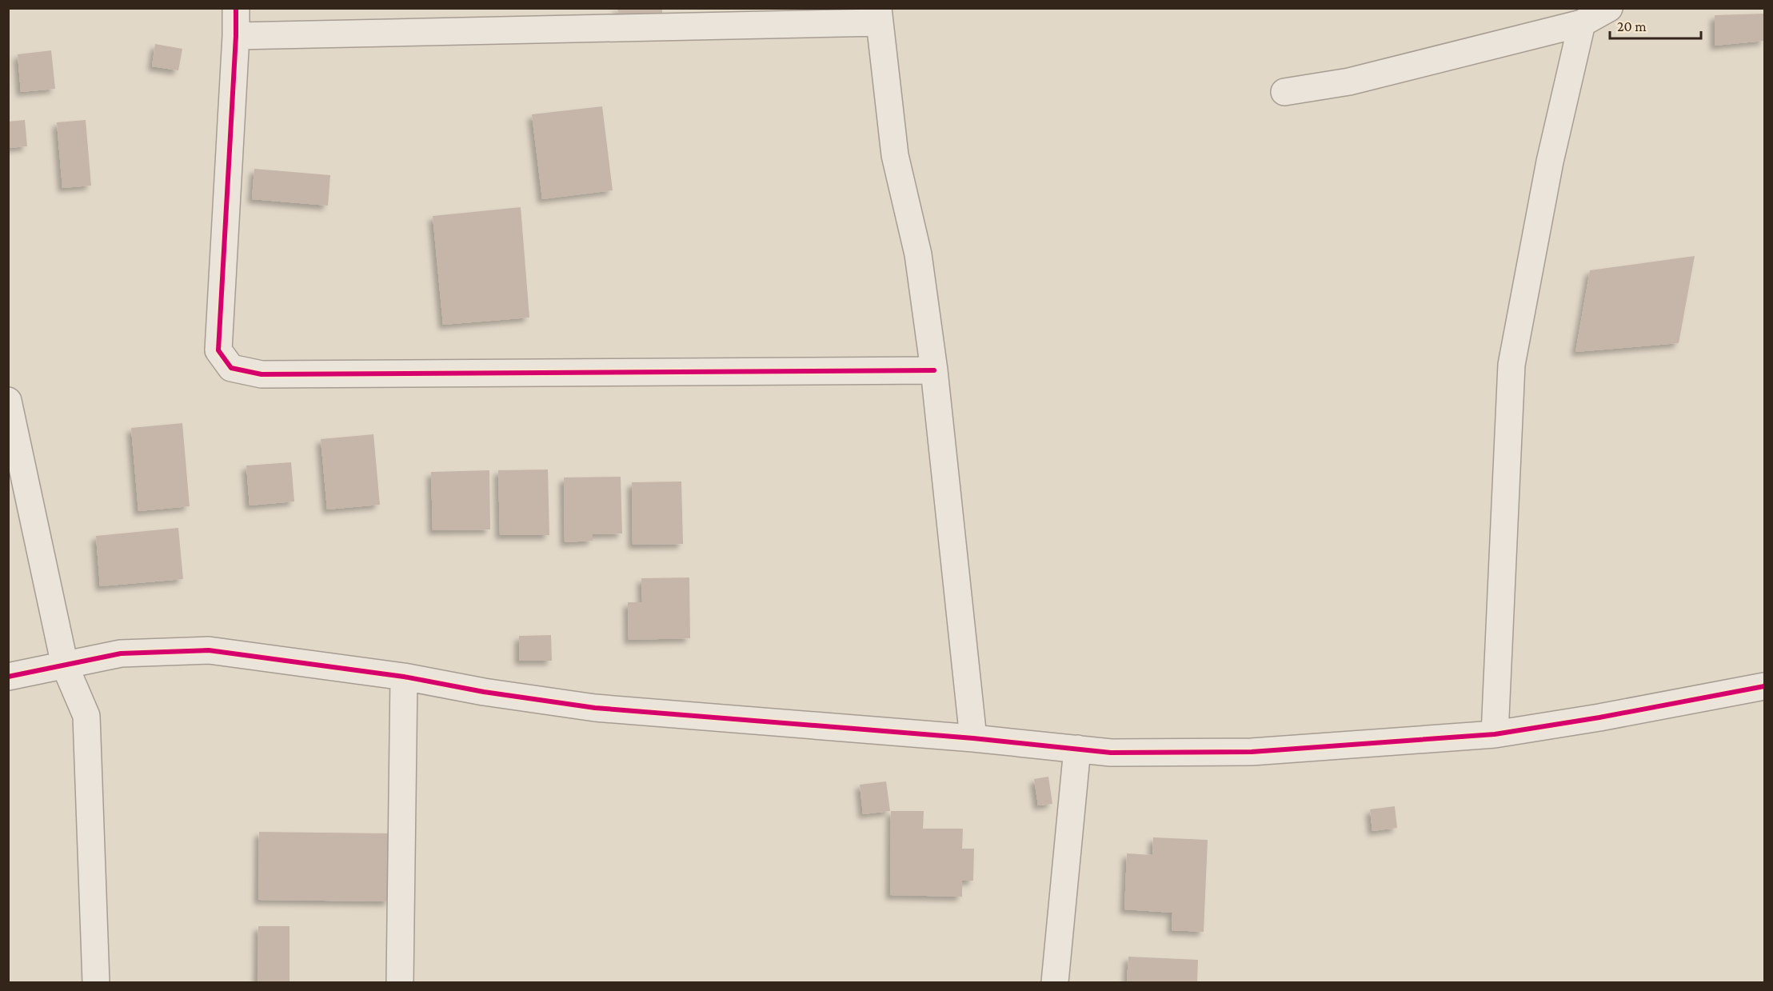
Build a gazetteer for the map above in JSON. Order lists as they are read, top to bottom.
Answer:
{
  "scale_bar": "20 m"
}
